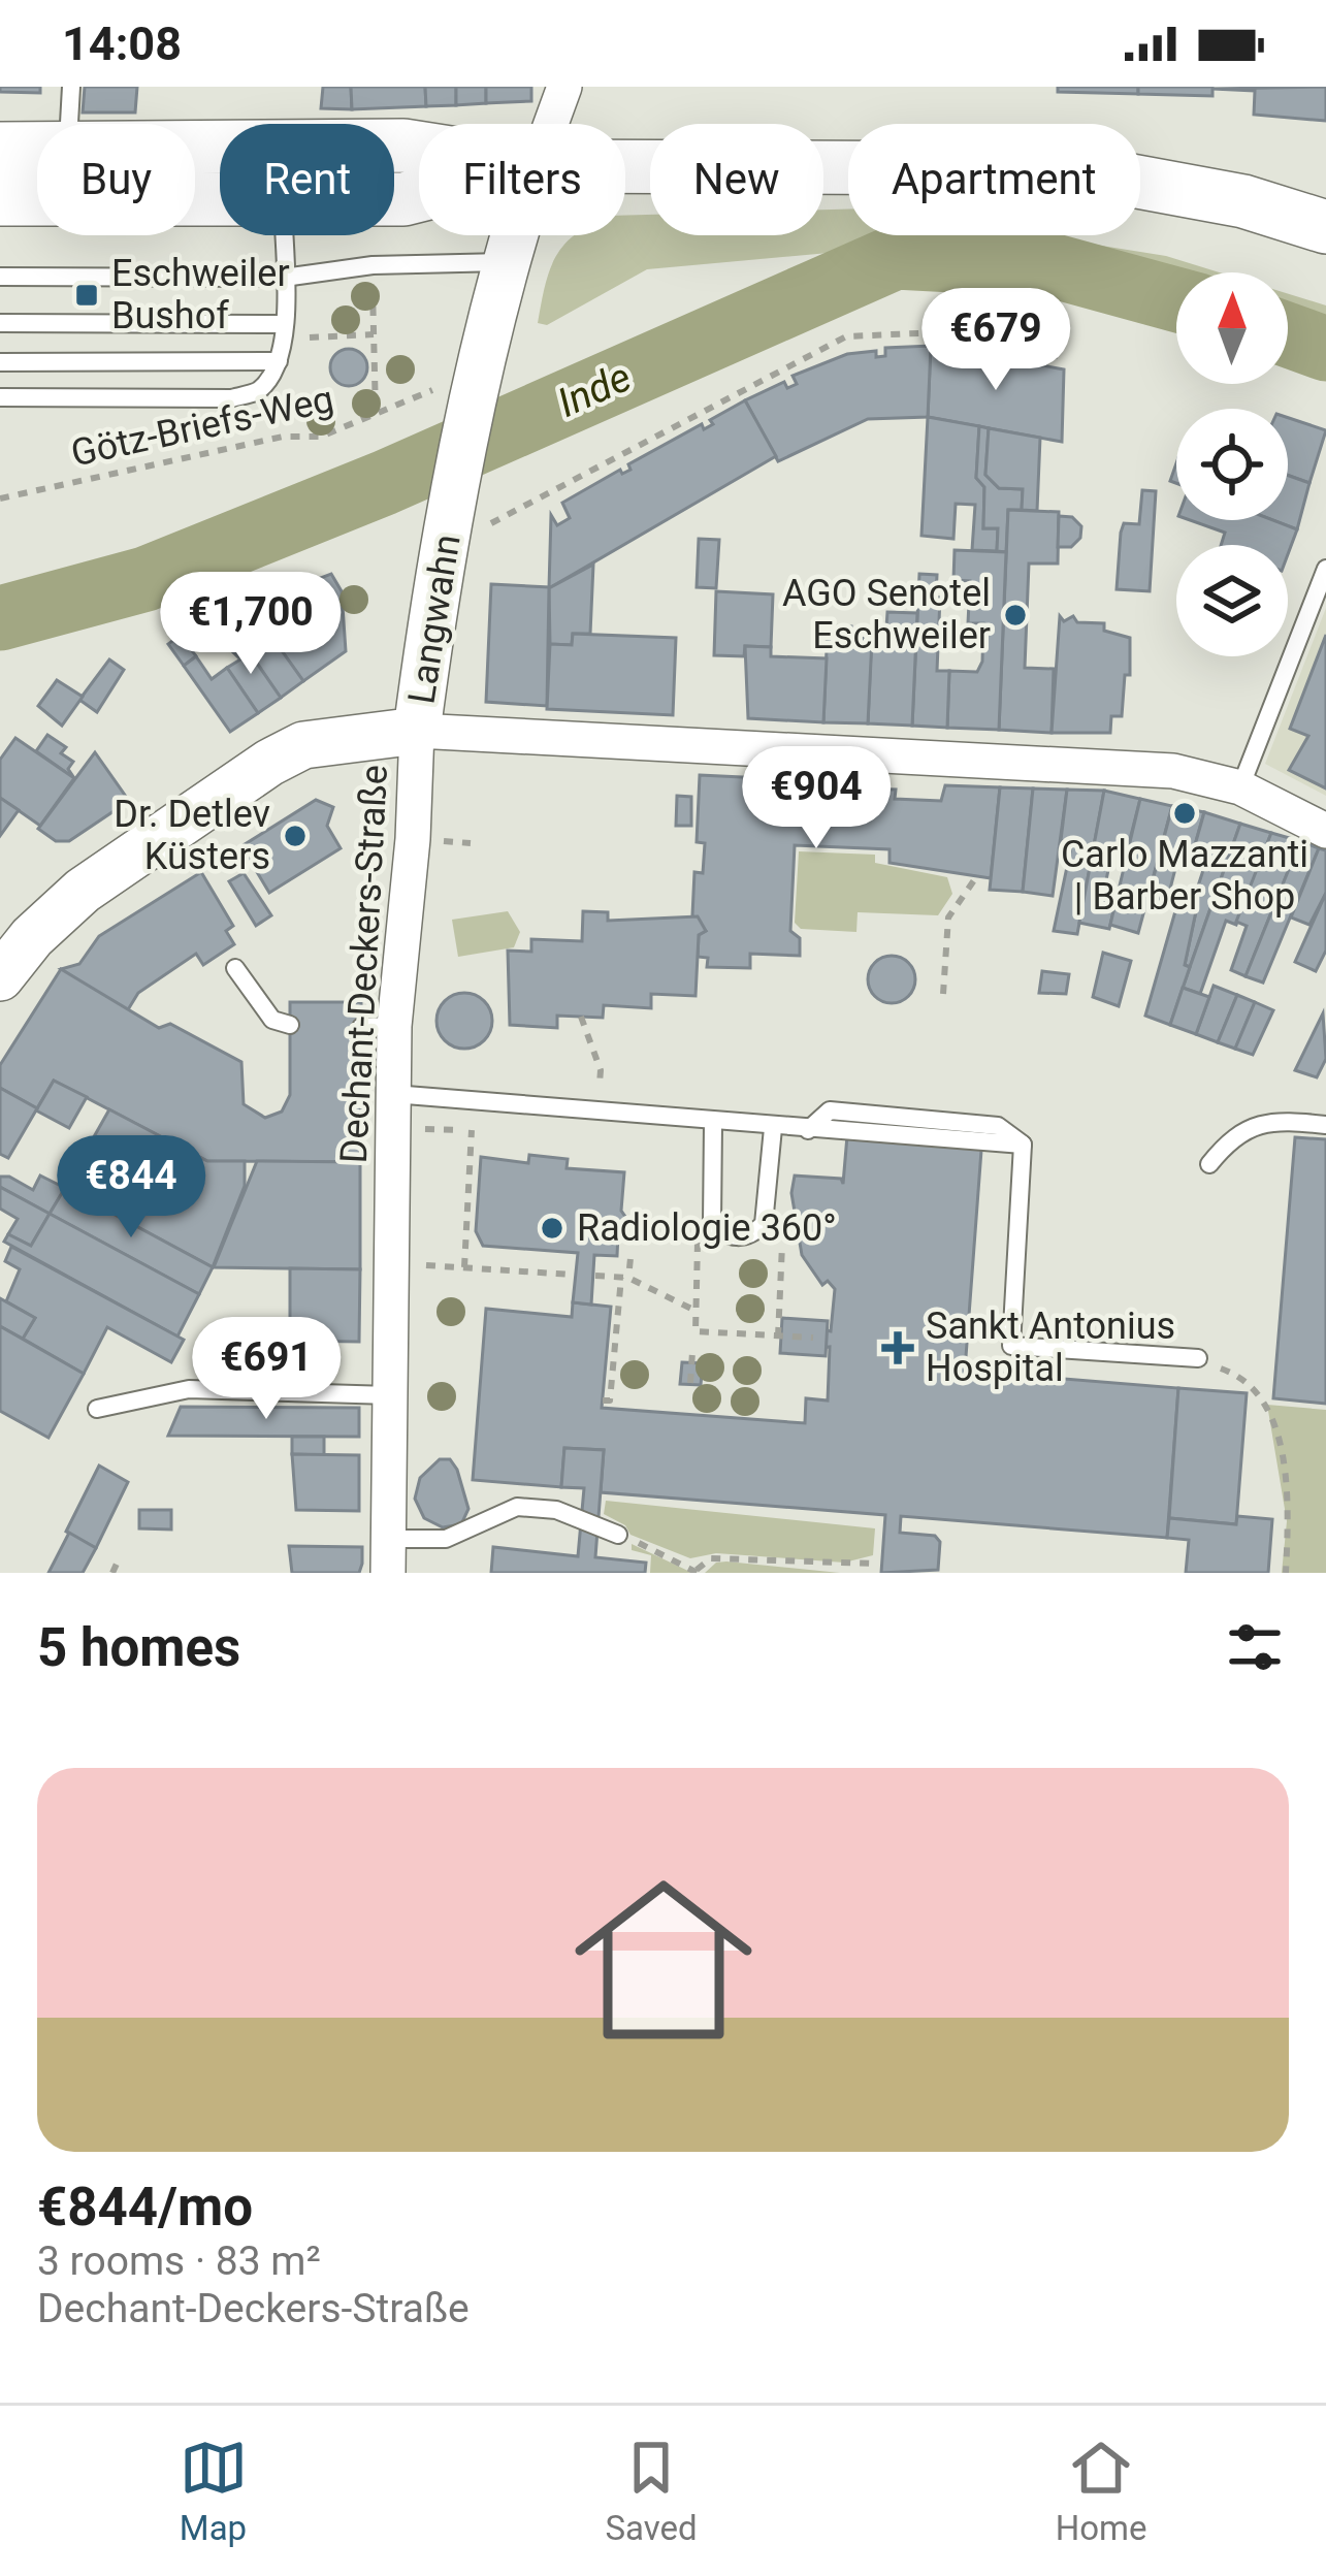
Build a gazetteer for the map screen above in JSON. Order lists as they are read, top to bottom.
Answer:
{
  "streets": {
    "main road": ["Langwahn"],
    "street": ["Dechant-Deckers-Straße"],
    "path": ["Götz-Briefs-Weg"]
  },
  "crossings": [
    ["Götz-Briefs-Weg", "Langwahn"],
    ["Langwahn", "Dechant-Deckers-Straße"]
  ],
  "water": ["Inde"],
  "places": {
    "transit": ["Eschweiler Bushof"],
    "other": [
      "AGO Senotel Eschweiler",
      "Carlo Mazzanti | Barber Shop",
      "Dr. Detlev Küsters",
      "Radiologie 360°"
    ],
    "health": ["Sankt Antonius Hospital"]
  },
  "north": "top",
  "page": {
    "status": "14:08",
    "chip": [
      "Buy",
      "Rent",
      "Filters",
      "New",
      "Apartment"
    ],
    "price": [
      "€679",
      "€1,700",
      "€904",
      "€844",
      "€691"
    ],
    "heading": "5 homes",
    "list": [
      {
        "name": "€844/mo",
        "note": "3 rooms · 83 m² · Dechant-Deckers-Straße"
      }
    ],
    "tabs": ["Map", "Saved", "Home"]
  }
}
